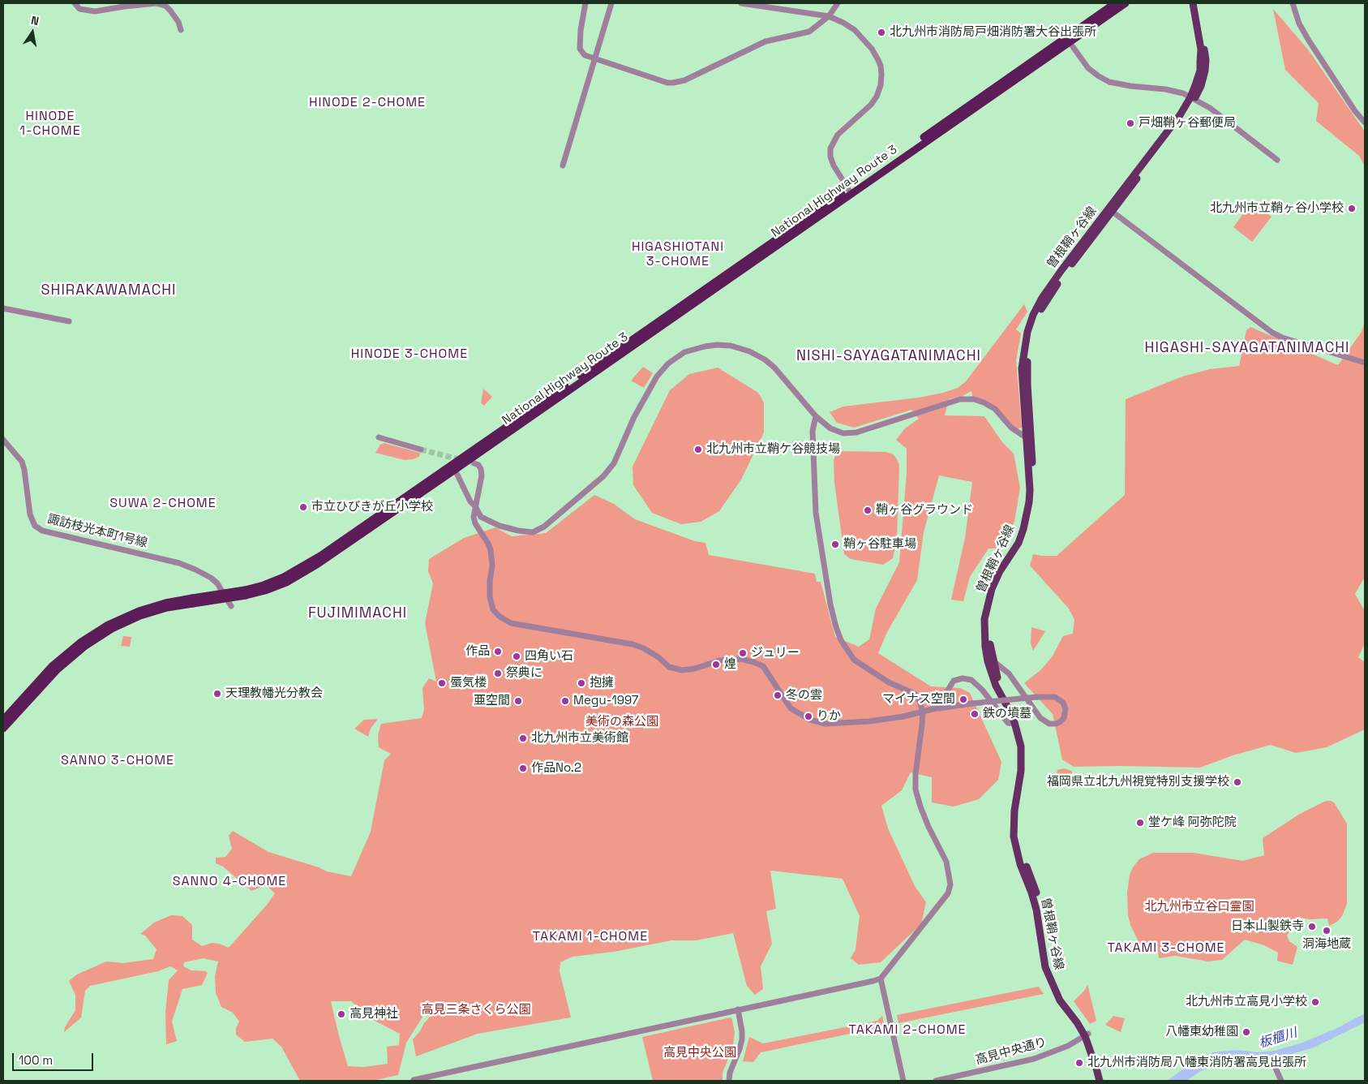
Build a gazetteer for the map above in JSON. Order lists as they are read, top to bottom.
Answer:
{
  "streets": {
    "highway": ["National Highway Route 3"],
    "main road": ["曽根鞘ヶ谷線"],
    "street": ["諏訪枝光本町1号線", "高見中央通り"]
  },
  "crossings": [
    ["曽根鞘ヶ谷線", "高見中央通り"]
  ],
  "districts": [
    "HINODE 2-CHOME",
    "HINODE 1-CHOME",
    "HIGASHIOTANI 3-CHOME",
    "SHIRAKAWAMACHI",
    "HIGASHI-SAYAGATANIMACHI",
    "HINODE 3-CHOME",
    "NISHI-SAYAGATANIMACHI",
    "SUWA 2-CHOME",
    "FUJIMIMACHI",
    "SANNO 3-CHOME",
    "SANNO 4-CHOME",
    "TAKAMI 1-CHOME",
    "TAKAMI 3-CHOME",
    "TAKAMI 2-CHOME"
  ],
  "water": ["板櫃川"],
  "parks": [
    "美術の森公園",
    "北九州市立谷口霊園",
    "高見三条さくら公園",
    "高見中央公園"
  ],
  "places": [
    "北九州市消防局戸畑消防署大谷出張所",
    "戸畑鞘ヶ谷郵便局",
    "北九州市立鞘ヶ谷小学校",
    "北九州市立鞘ケ谷競技場",
    "市立ひびきが丘小学校",
    "鞘ヶ谷グラウンド",
    "鞘ヶ谷駐車場",
    "作品",
    "ジュリー",
    "四角い石",
    "煌",
    "祭典に",
    "蜃気楼",
    "抱擁",
    "天理教幡光分教会",
    "冬の雲",
    "マイナス空間",
    "亜空間",
    "Megu-1997",
    "鉄の墳墓",
    "りか",
    "北九州市立美術館",
    "作品No.2",
    "福岡県立北九州視覚特別支援学校",
    "堂ケ峰 阿弥陀院",
    "日本山製鉄寺",
    "洞海地蔵",
    "北九州市立高見小学校",
    "高見神社",
    "八幡東幼稚園",
    "北九州市消防局八幡東消防署高見出張所"
  ],
  "scale_bar": "100 m",
  "north": "top"
}
